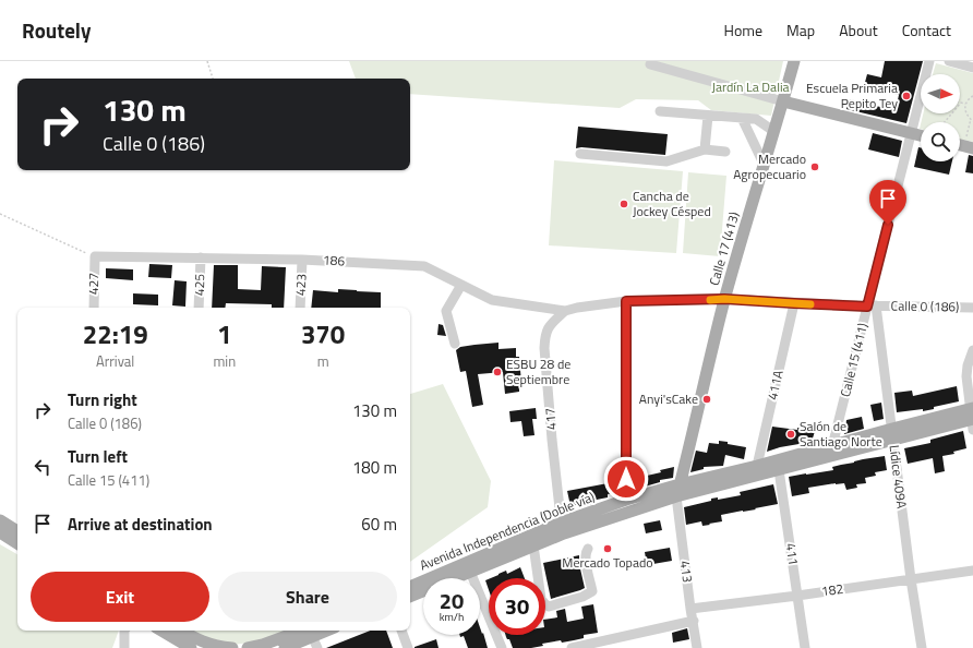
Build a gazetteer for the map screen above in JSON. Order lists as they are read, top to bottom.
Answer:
{
  "streets": {
    "main road": ["Calle 17 (413)", "Avenida Independencia (Doble vía)"],
    "street": [
      "186",
      "427",
      "425",
      "423",
      "Calle 0 (186)",
      "Calle 15 (411)",
      "411A",
      "417",
      "Lídice 409A",
      "411",
      "413",
      "182"
    ]
  },
  "crossings": [
    ["Calle 17 (413)", "Calle 0 (186)"],
    ["Calle 17 (413)", "Avenida Independencia (Doble vía)"],
    ["Calle 17 (413)", "413"],
    ["186", "427"],
    ["186", "425"],
    ["186", "423"],
    ["186", "Calle 0 (186)"],
    ["186", "417"],
    ["Calle 0 (186)", "Calle 15 (411)"],
    ["Calle 0 (186)", "411A"],
    ["Calle 0 (186)", "417"],
    ["Calle 0 (186)", "Lídice 409A"],
    ["Calle 15 (411)", "Lídice 409A"],
    ["Calle 15 (411)", "Avenida Independencia (Doble vía)"],
    ["411A", "Avenida Independencia (Doble vía)"],
    ["417", "Avenida Independencia (Doble vía)"],
    ["Lídice 409A", "Avenida Independencia (Doble vía)"],
    ["Lídice 409A", "182"],
    ["Avenida Independencia (Doble vía)", "411"],
    ["Avenida Independencia (Doble vía)", "413"],
    ["411", "182"],
    ["413", "182"]
  ],
  "parks": ["Jardín La Dalia"],
  "places": [
    "Escuela Primaria Pepito Tey",
    "Mercado Agropecuario",
    "Cancha de Jockey Césped",
    "ESBU 28 de Septiembre",
    "Anyi'sCake",
    "Salón de Santiago Norte",
    "Mercado Topado"
  ],
  "north": "right",
  "page": {
    "header": "Routely",
    "nav": [
      "Home",
      "Map",
      "About",
      "Contact"
    ],
    "turn": ["130 m", "Calle 0 (186)"],
    "eta": [
      "22:19",
      "Arrival",
      "1",
      "min",
      "370",
      "m"
    ],
    "list": [
      {
        "name": "Turn right",
        "note": "Calle 0 (186)",
        "value": "130 m"
      },
      {
        "name": "Turn left",
        "note": "Calle 15 (411)",
        "value": "180 m"
      },
      {
        "name": "Arrive at destination",
        "value": "60 m"
      }
    ],
    "buttons": ["Exit", "Share"],
    "speed": "20 km/h",
    "limit": "30"
  }
}
